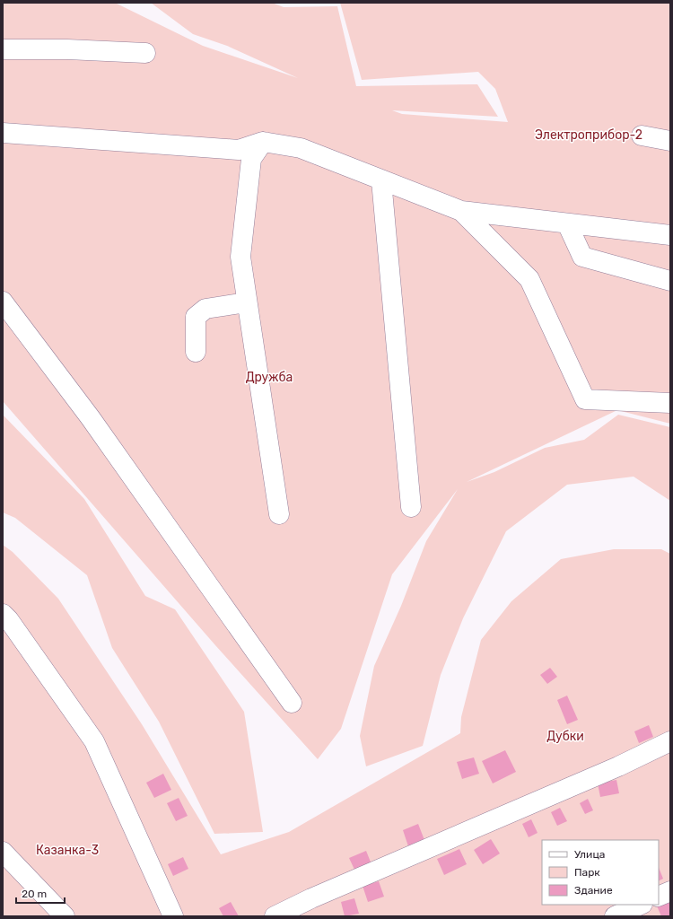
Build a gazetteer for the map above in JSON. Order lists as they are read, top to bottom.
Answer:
{
  "parks": [
    "Электроприбор-2",
    "Дружба",
    "Дубки",
    "Казанка-3"
  ],
  "legend": ["Улица", "Парк", "Здание"],
  "scale_bar": "20 m"
}
